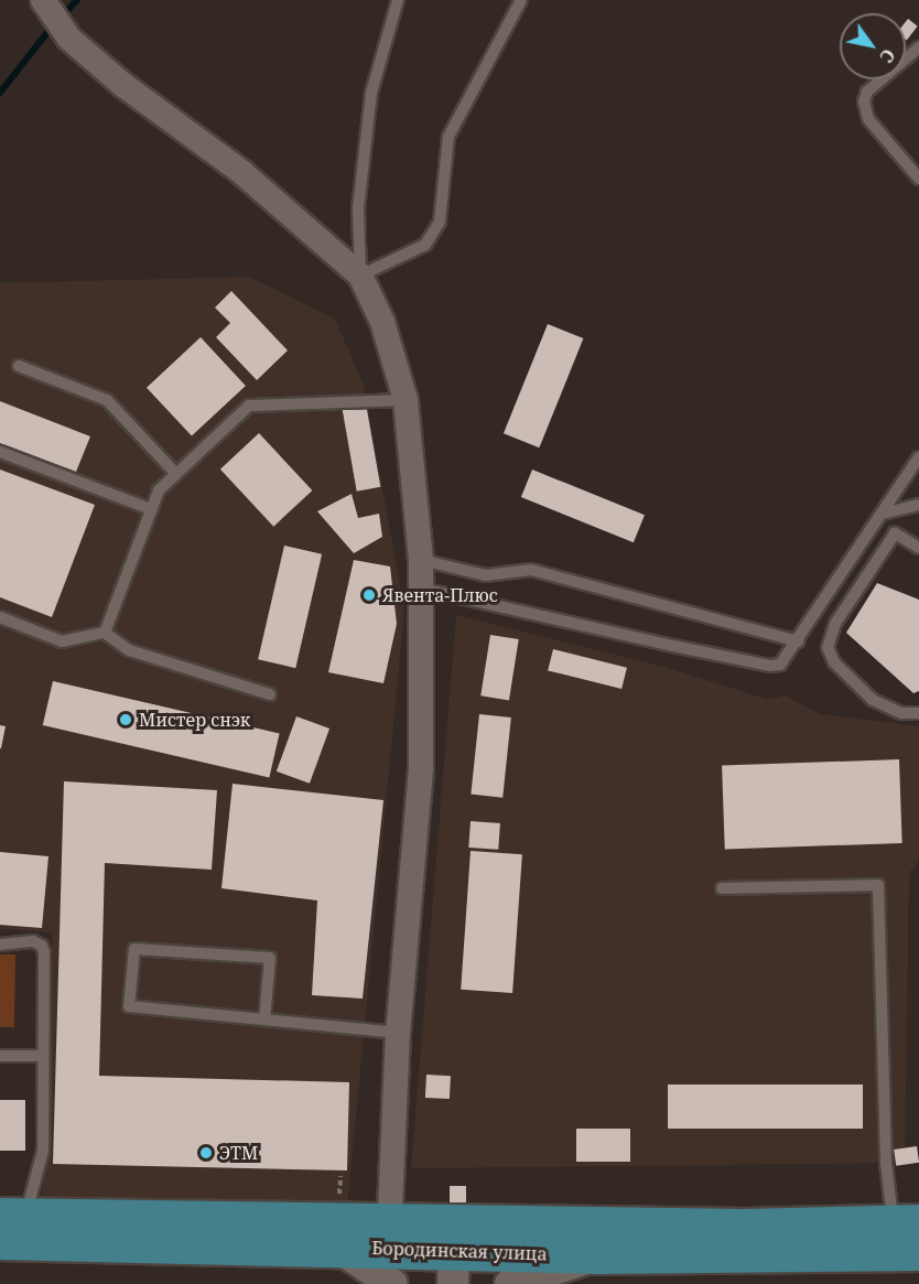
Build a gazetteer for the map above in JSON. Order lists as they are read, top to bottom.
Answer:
{
  "streets": {
    "main road": ["Бородинская улица"]
  },
  "places": ["Явента-Плюс", "Мистер снэк", "ЭТМ"],
  "north": "bottom right"
}
